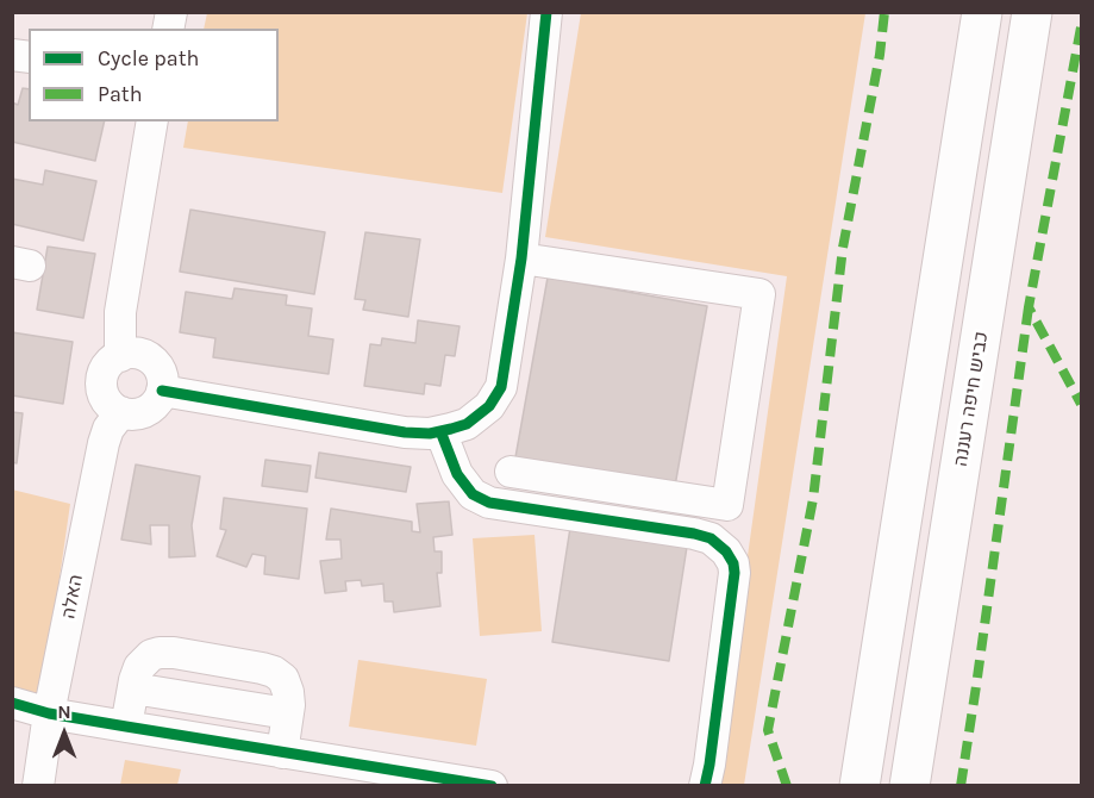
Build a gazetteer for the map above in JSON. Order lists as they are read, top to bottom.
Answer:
{
  "streets": {
    "highway": ["כביש חיפה רעננה"],
    "street": ["האלה"]
  },
  "legend": ["Cycle path", "Path"],
  "north": "top"
}
